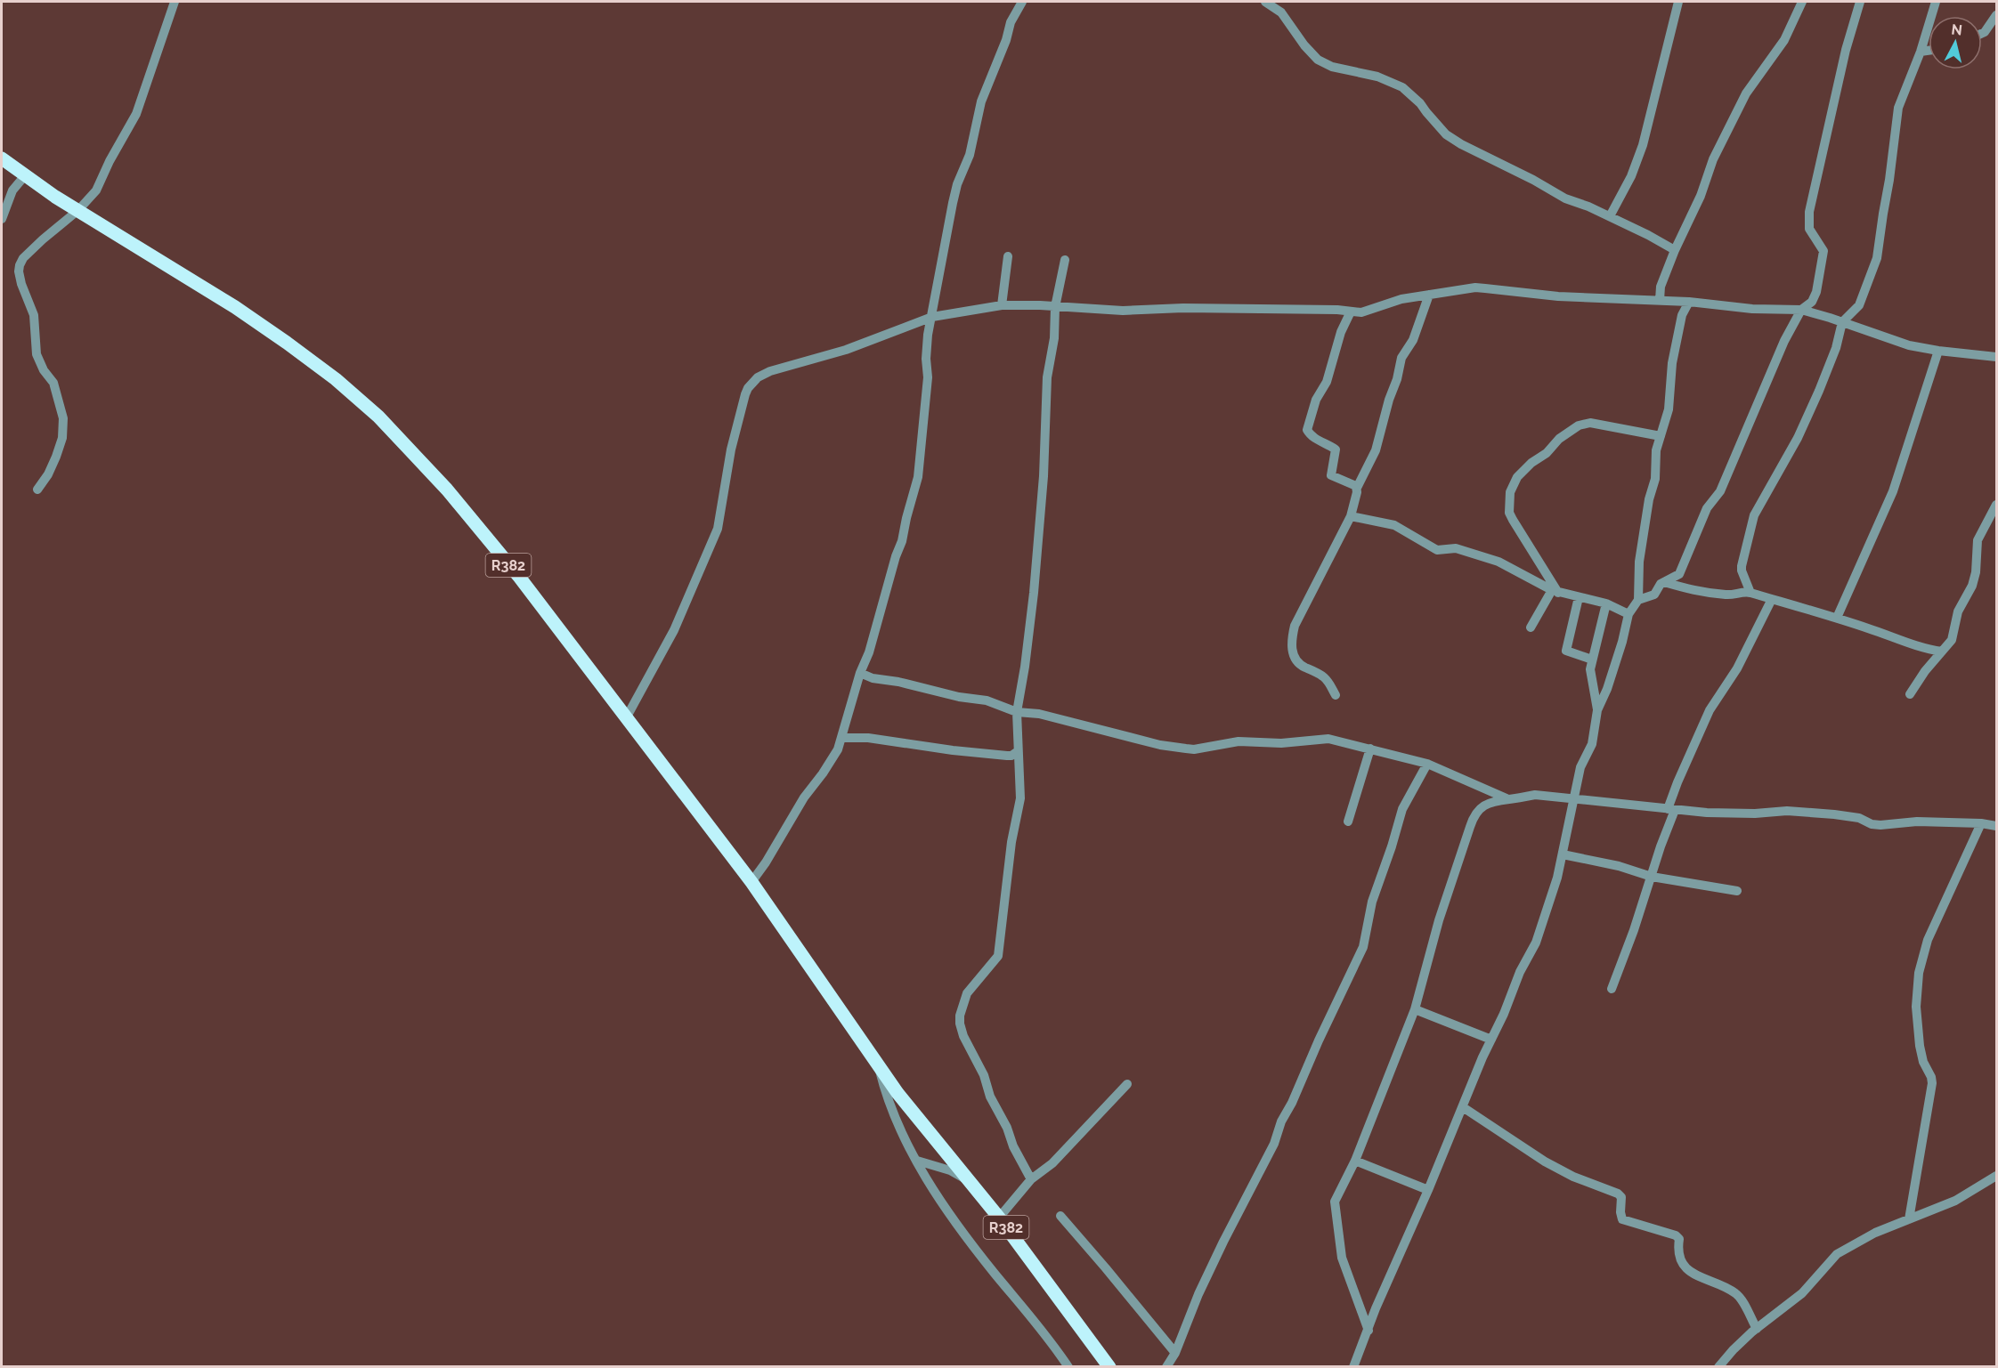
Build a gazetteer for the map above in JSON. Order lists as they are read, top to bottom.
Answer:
{
  "streets": {
    "main road": ["R382"]
  },
  "north": "top"
}
